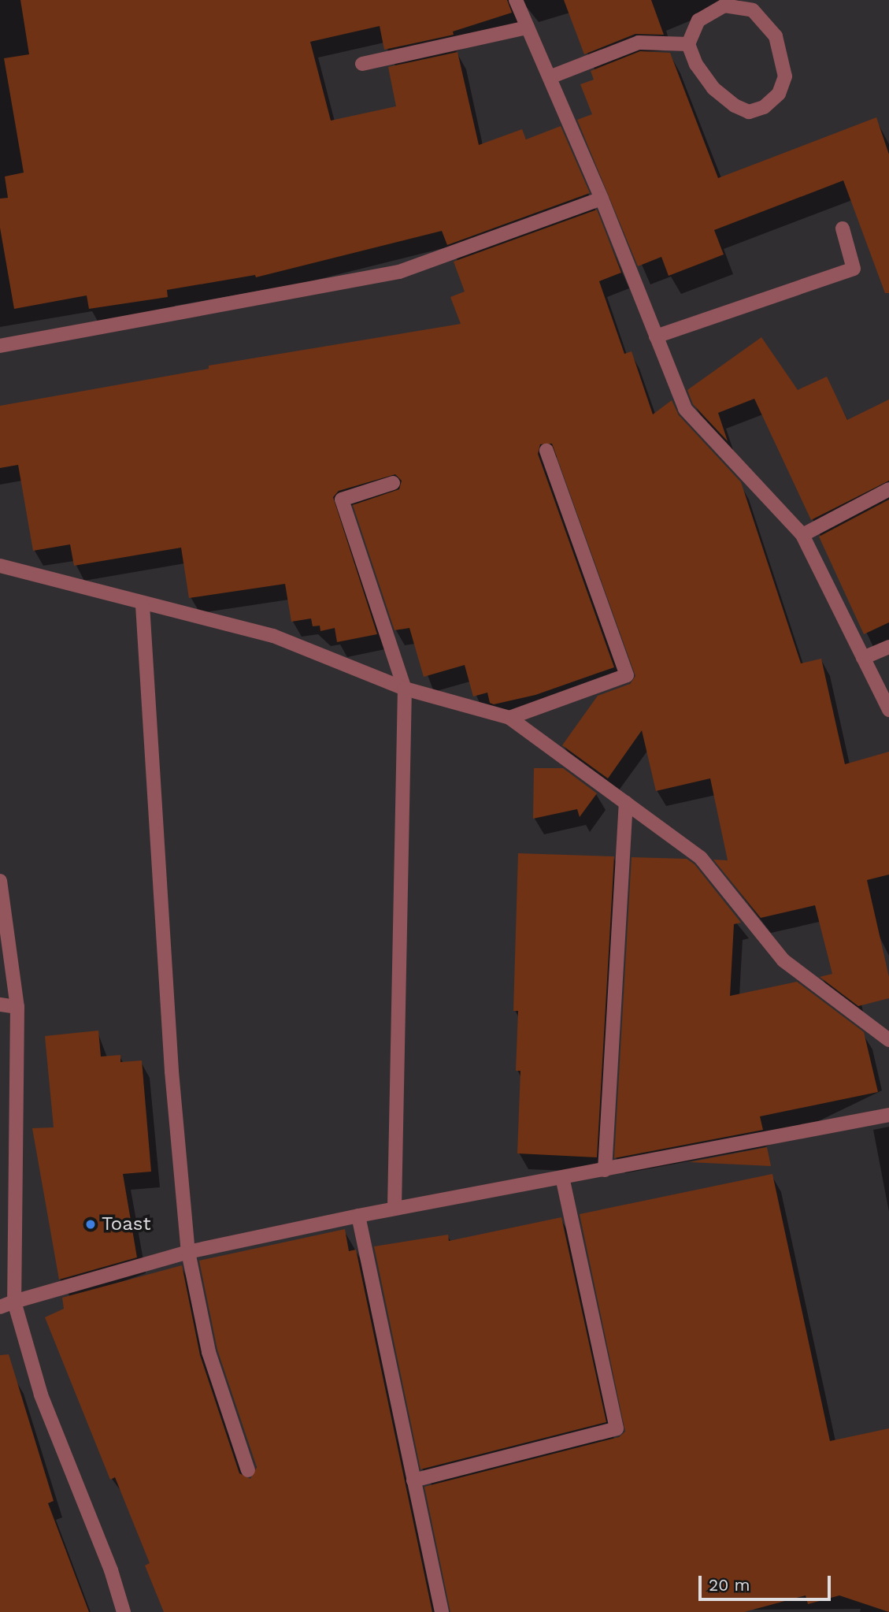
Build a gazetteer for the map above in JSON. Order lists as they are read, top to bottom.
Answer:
{
  "places": ["Toast"],
  "scale_bar": "20 m"
}
